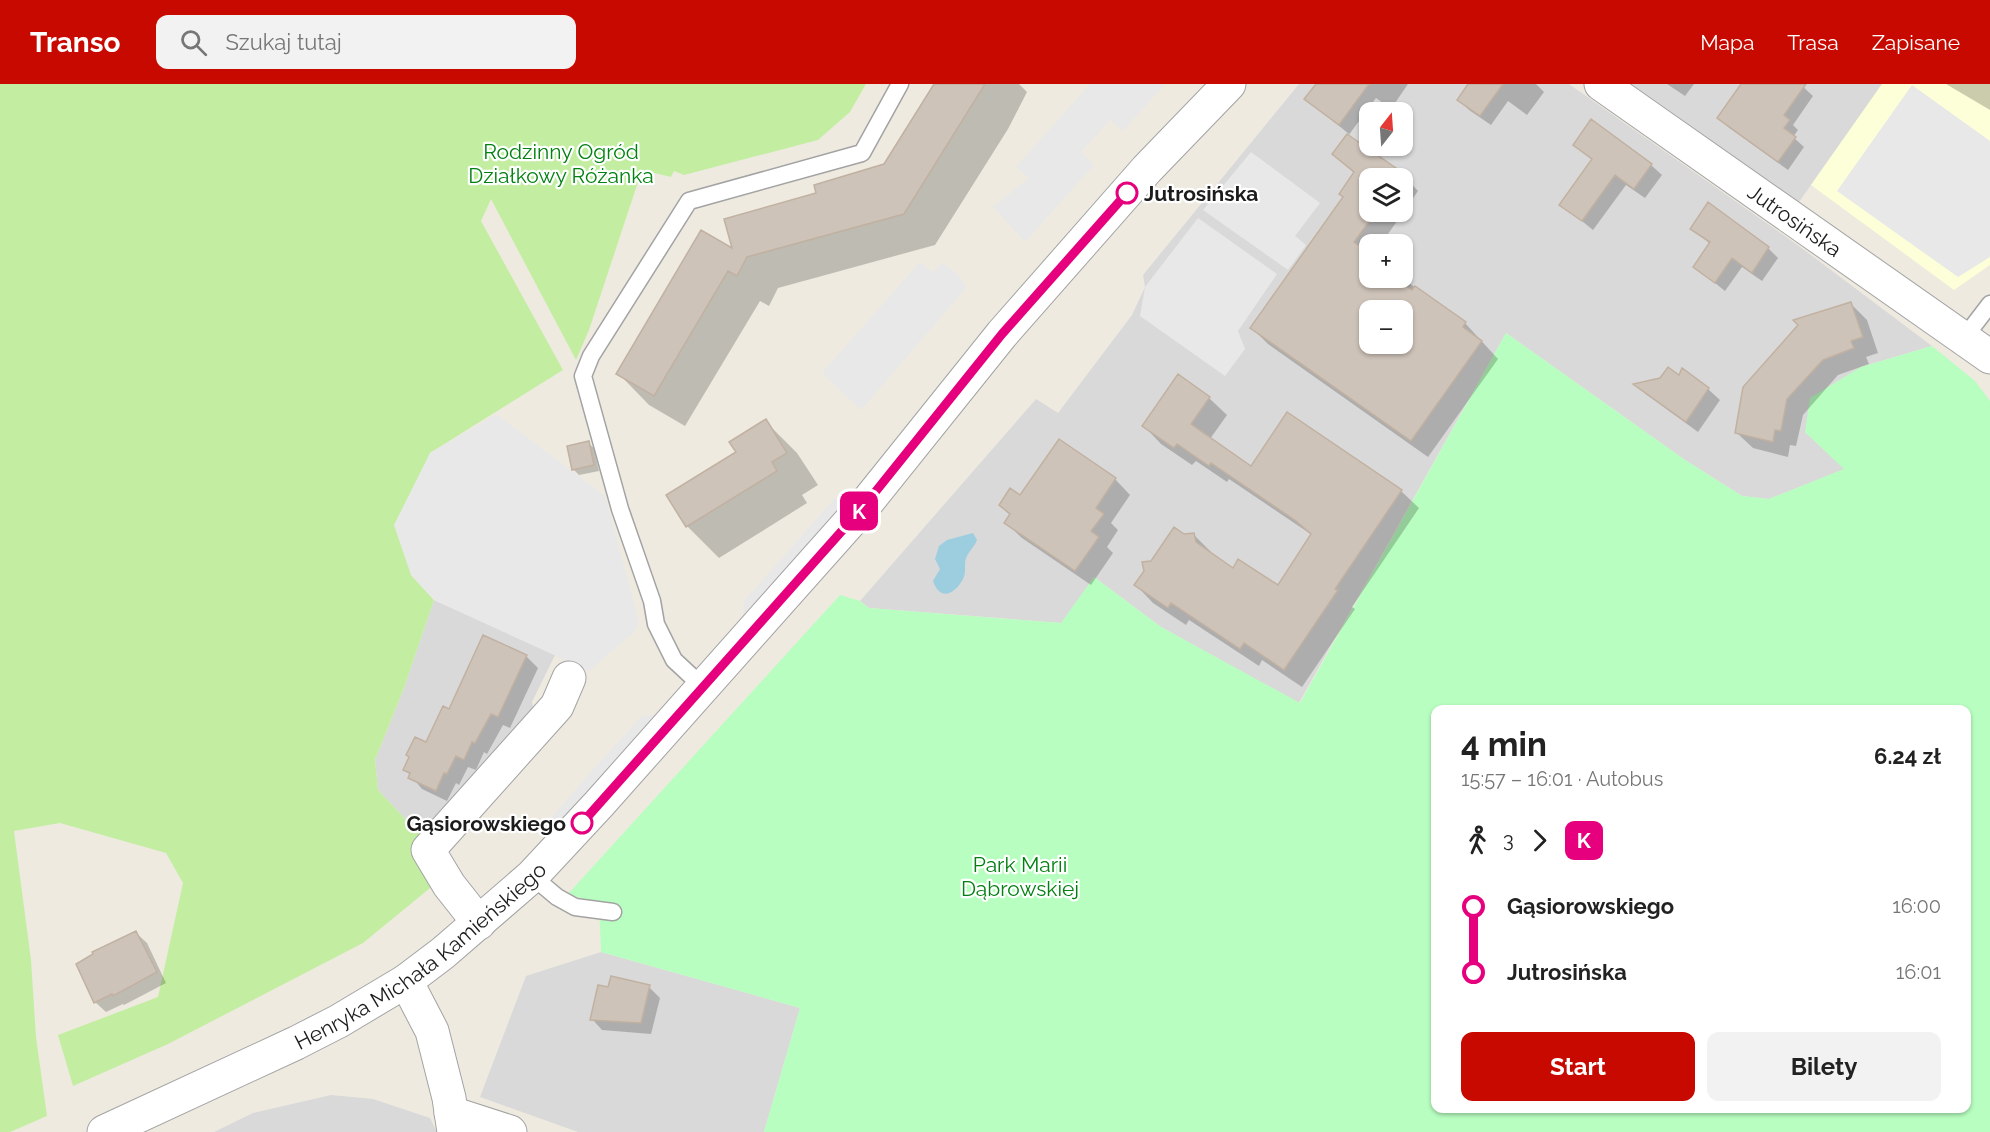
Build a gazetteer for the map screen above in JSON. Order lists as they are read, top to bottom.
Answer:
{
  "streets": {
    "street": ["Jutrosińska", "Henryka Michała Kamieńskiego"]
  },
  "parks": ["Rodzinny Ogród Działkowy Różanka", "Park Marii Dąbrowskiej"],
  "places": ["Jutrosińska", "Gąsiorowskiego"],
  "lines": ["bus line K"],
  "north": "top",
  "page": {
    "header": "Transo",
    "search": "Szukaj tutaj",
    "nav": ["Mapa", "Trasa", "Zapisane"],
    "on_map": "K",
    "map_buttons": ["+", "−"],
    "heading": ["4 min", "15:57 – 16:01 · Autobus", "6.24 zł"],
    "legs": ["3", "K"],
    "list": [
      {
        "name": "Gąsiorowskiego",
        "value": "16:00"
      },
      {
        "name": "Jutrosińska",
        "value": "16:01"
      }
    ],
    "buttons": ["Start", "Bilety"]
  }
}
